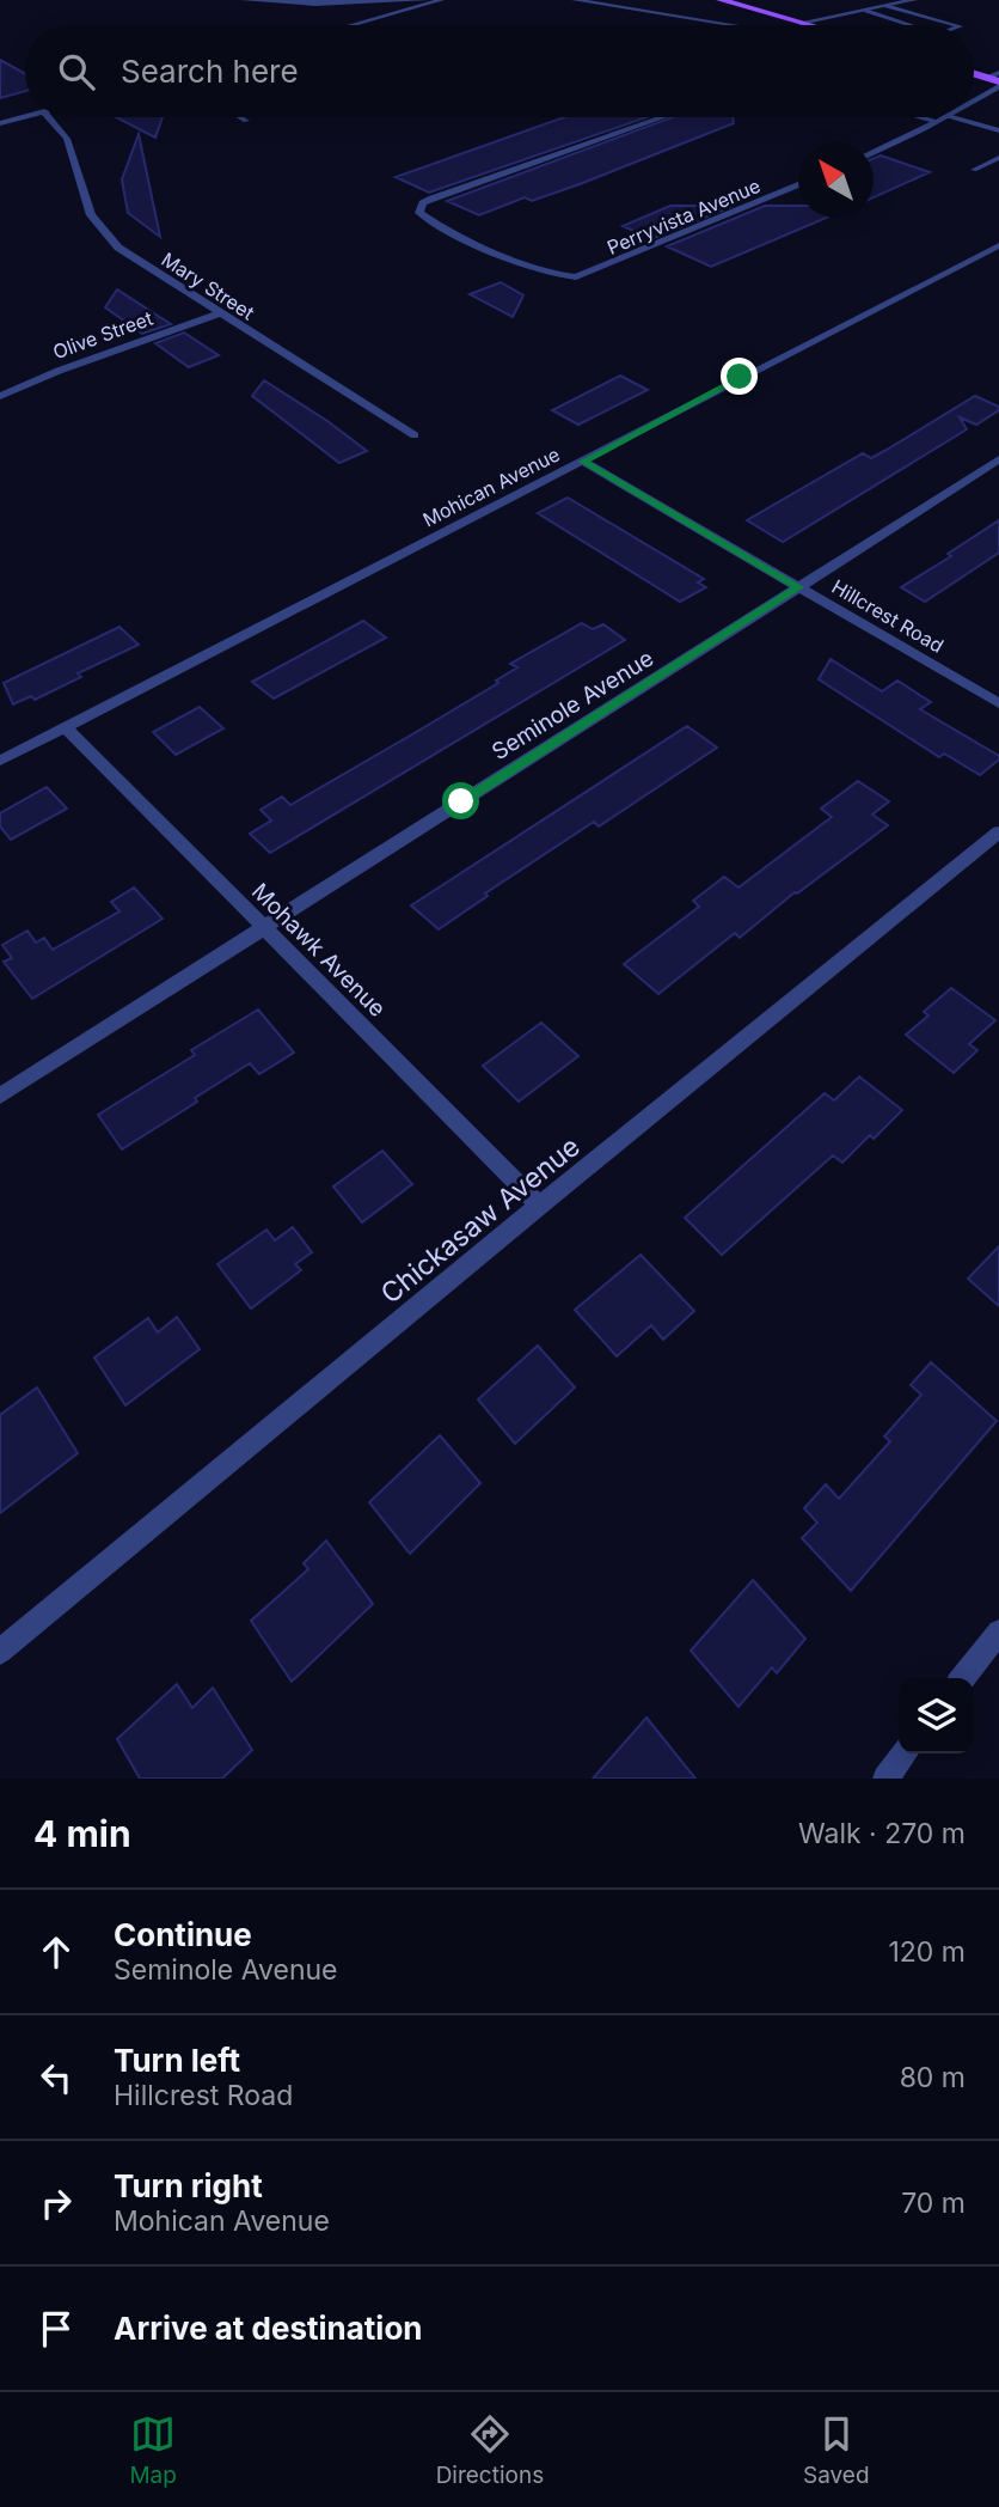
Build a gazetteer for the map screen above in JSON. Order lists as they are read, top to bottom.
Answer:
{
  "streets": {
    "street": [
      "Perryvista Avenue",
      "Mary Street",
      "Olive Street",
      "Mohican Avenue",
      "Hillcrest Road",
      "Seminole Avenue",
      "Mohawk Avenue",
      "Chickasaw Avenue"
    ]
  },
  "crossings": [
    ["Mary Street", "Olive Street"],
    ["Mohican Avenue", "Hillcrest Road"],
    ["Mohican Avenue", "Mohawk Avenue"],
    ["Hillcrest Road", "Seminole Avenue"],
    ["Seminole Avenue", "Mohawk Avenue"],
    ["Mohawk Avenue", "Chickasaw Avenue"]
  ],
  "north": "top left",
  "page": {
    "search": "Search here",
    "heading": ["4 min", "Walk · 270 m"],
    "list": [
      ["Continue", "Seminole Avenue", "120 m"],
      ["Turn left", "Hillcrest Road", "80 m"],
      ["Turn right", "Mohican Avenue", "70 m"],
      "Arrive at destination"
    ],
    "nav": ["Map", "Directions", "Saved"]
  }
}
